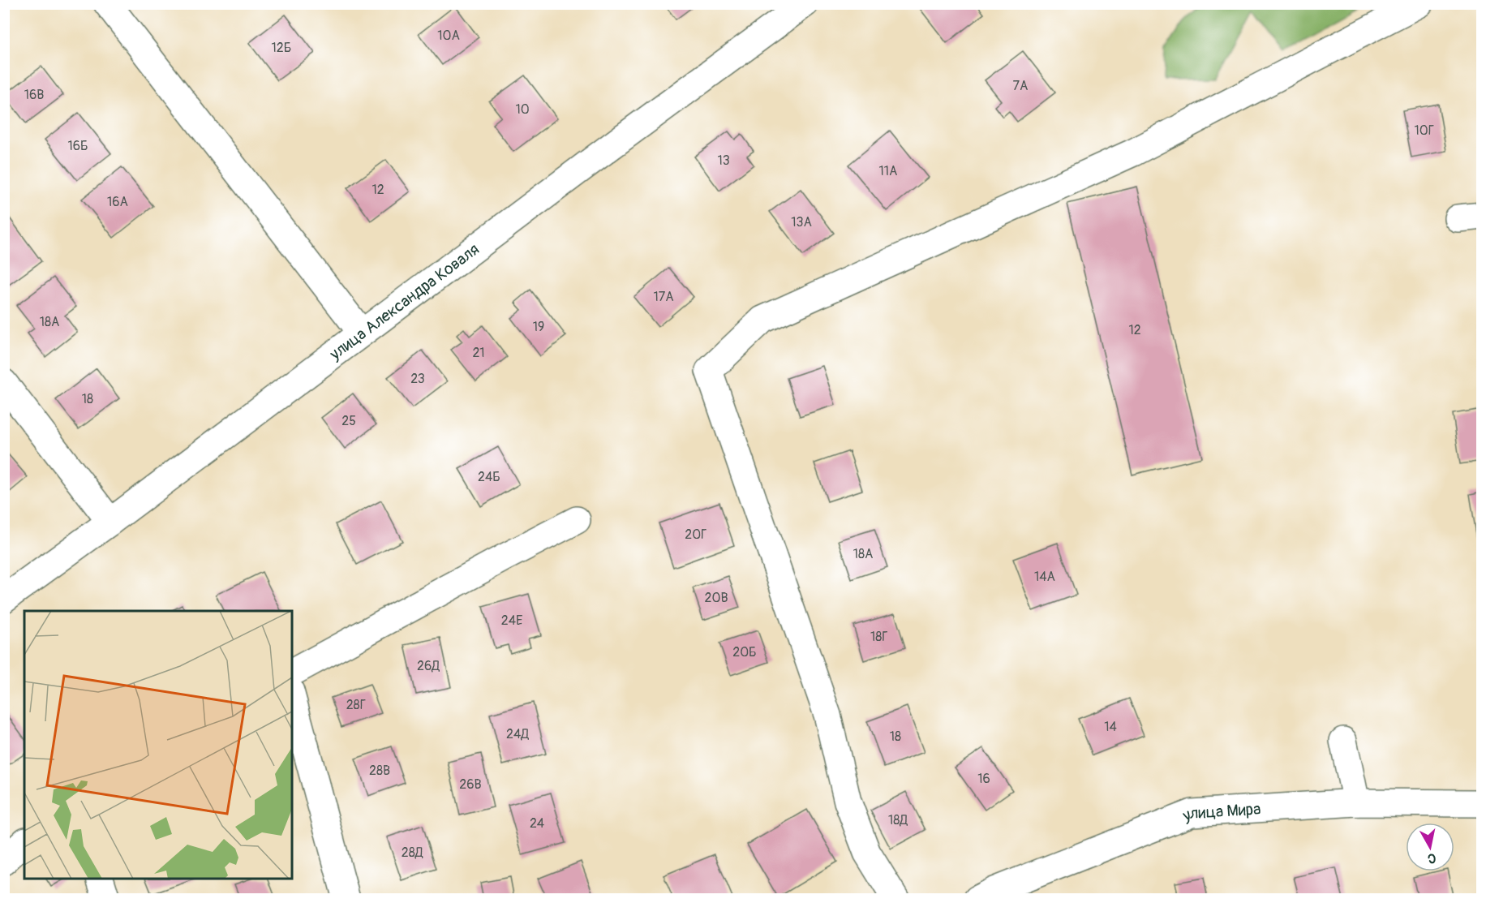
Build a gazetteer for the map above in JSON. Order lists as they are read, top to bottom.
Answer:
{
  "streets": {
    "street": ["улица Александра Коваля", "улица Мира"]
  },
  "house_numbers": [
    "10А",
    "12Б",
    "7А",
    "16В",
    "10",
    "10Г",
    "16Б",
    "13",
    "11А",
    "12",
    "16А",
    "13А",
    "17А",
    "18А",
    "19",
    "12",
    "21",
    "23",
    "18",
    "25",
    "24Б",
    "20Г",
    "18А",
    "14А",
    "20В",
    "24Е",
    "18Г",
    "20Б",
    "26Д",
    "28Г",
    "14",
    "24Д",
    "18",
    "28В",
    "16",
    "26В",
    "18Д",
    "24",
    "28Д"
  ],
  "north": "bottom"
}
